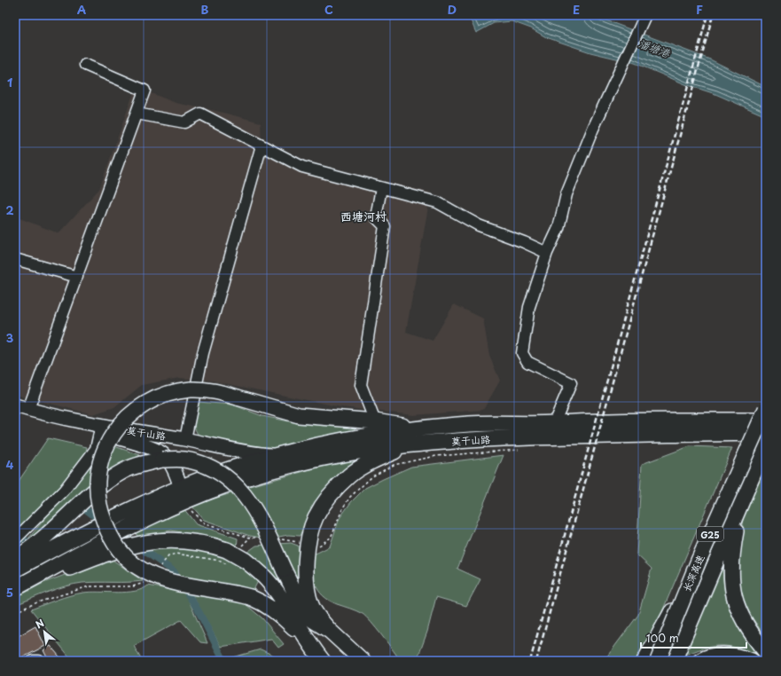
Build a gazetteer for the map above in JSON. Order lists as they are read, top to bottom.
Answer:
{
  "streets": {
    "highway": ["莫干山路", "G25", "长深高速"]
  },
  "districts": ["西塘河村"],
  "water": ["潘塘港"],
  "scale_bar": "100 m",
  "north": "top left",
  "grid": {
    "columns": [
      "A",
      "B",
      "C",
      "D",
      "E",
      "F"
    ],
    "rows": [
      "1",
      "2",
      "3",
      "4",
      "5"
    ]
  }
}
